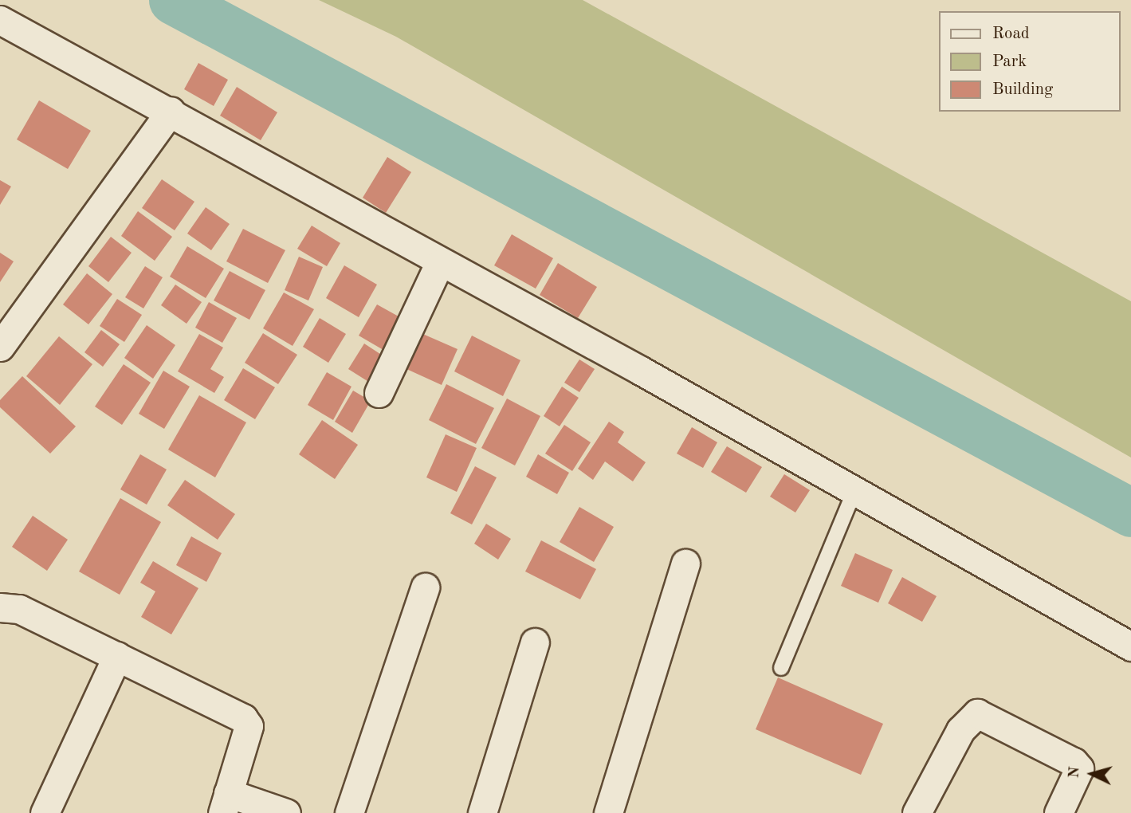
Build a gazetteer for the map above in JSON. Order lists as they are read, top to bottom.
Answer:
{
  "legend": ["Road", "Park", "Building"],
  "north": "left"
}
